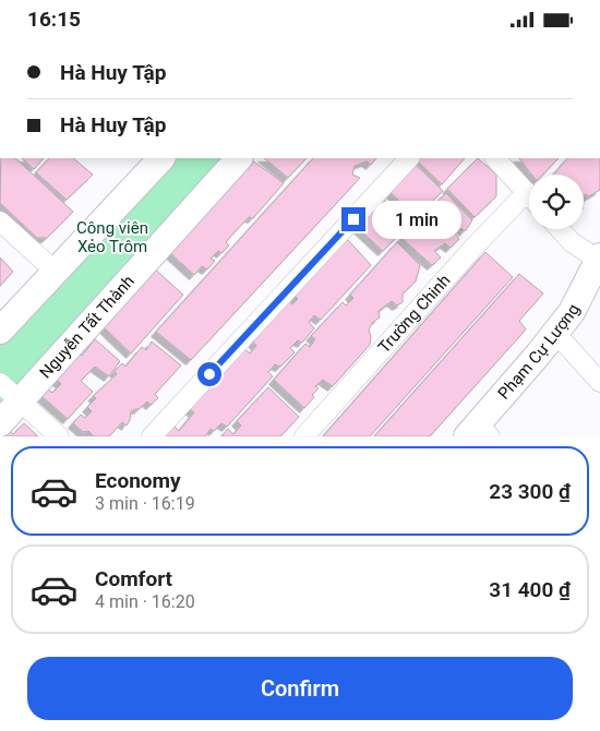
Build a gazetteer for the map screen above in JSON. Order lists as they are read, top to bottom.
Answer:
{
  "streets": {
    "street": ["Trường Chinh", "Nguyễn Tất Thành", "Phạm Cự Lượng"]
  },
  "parks": ["Công viên Xẻo Trôm"],
  "page": {
    "status": "16:15",
    "banner": ["Hà Huy Tập", "Hà Huy Tập"],
    "bubble": "1 min",
    "list": [
      {
        "name": "Economy",
        "note": "3 min · 16:19",
        "value": "23 300 ₫"
      },
      {
        "name": "Comfort",
        "note": "4 min · 16:20",
        "value": "31 400 ₫"
      }
    ],
    "buttons": "Confirm"
  }
}
